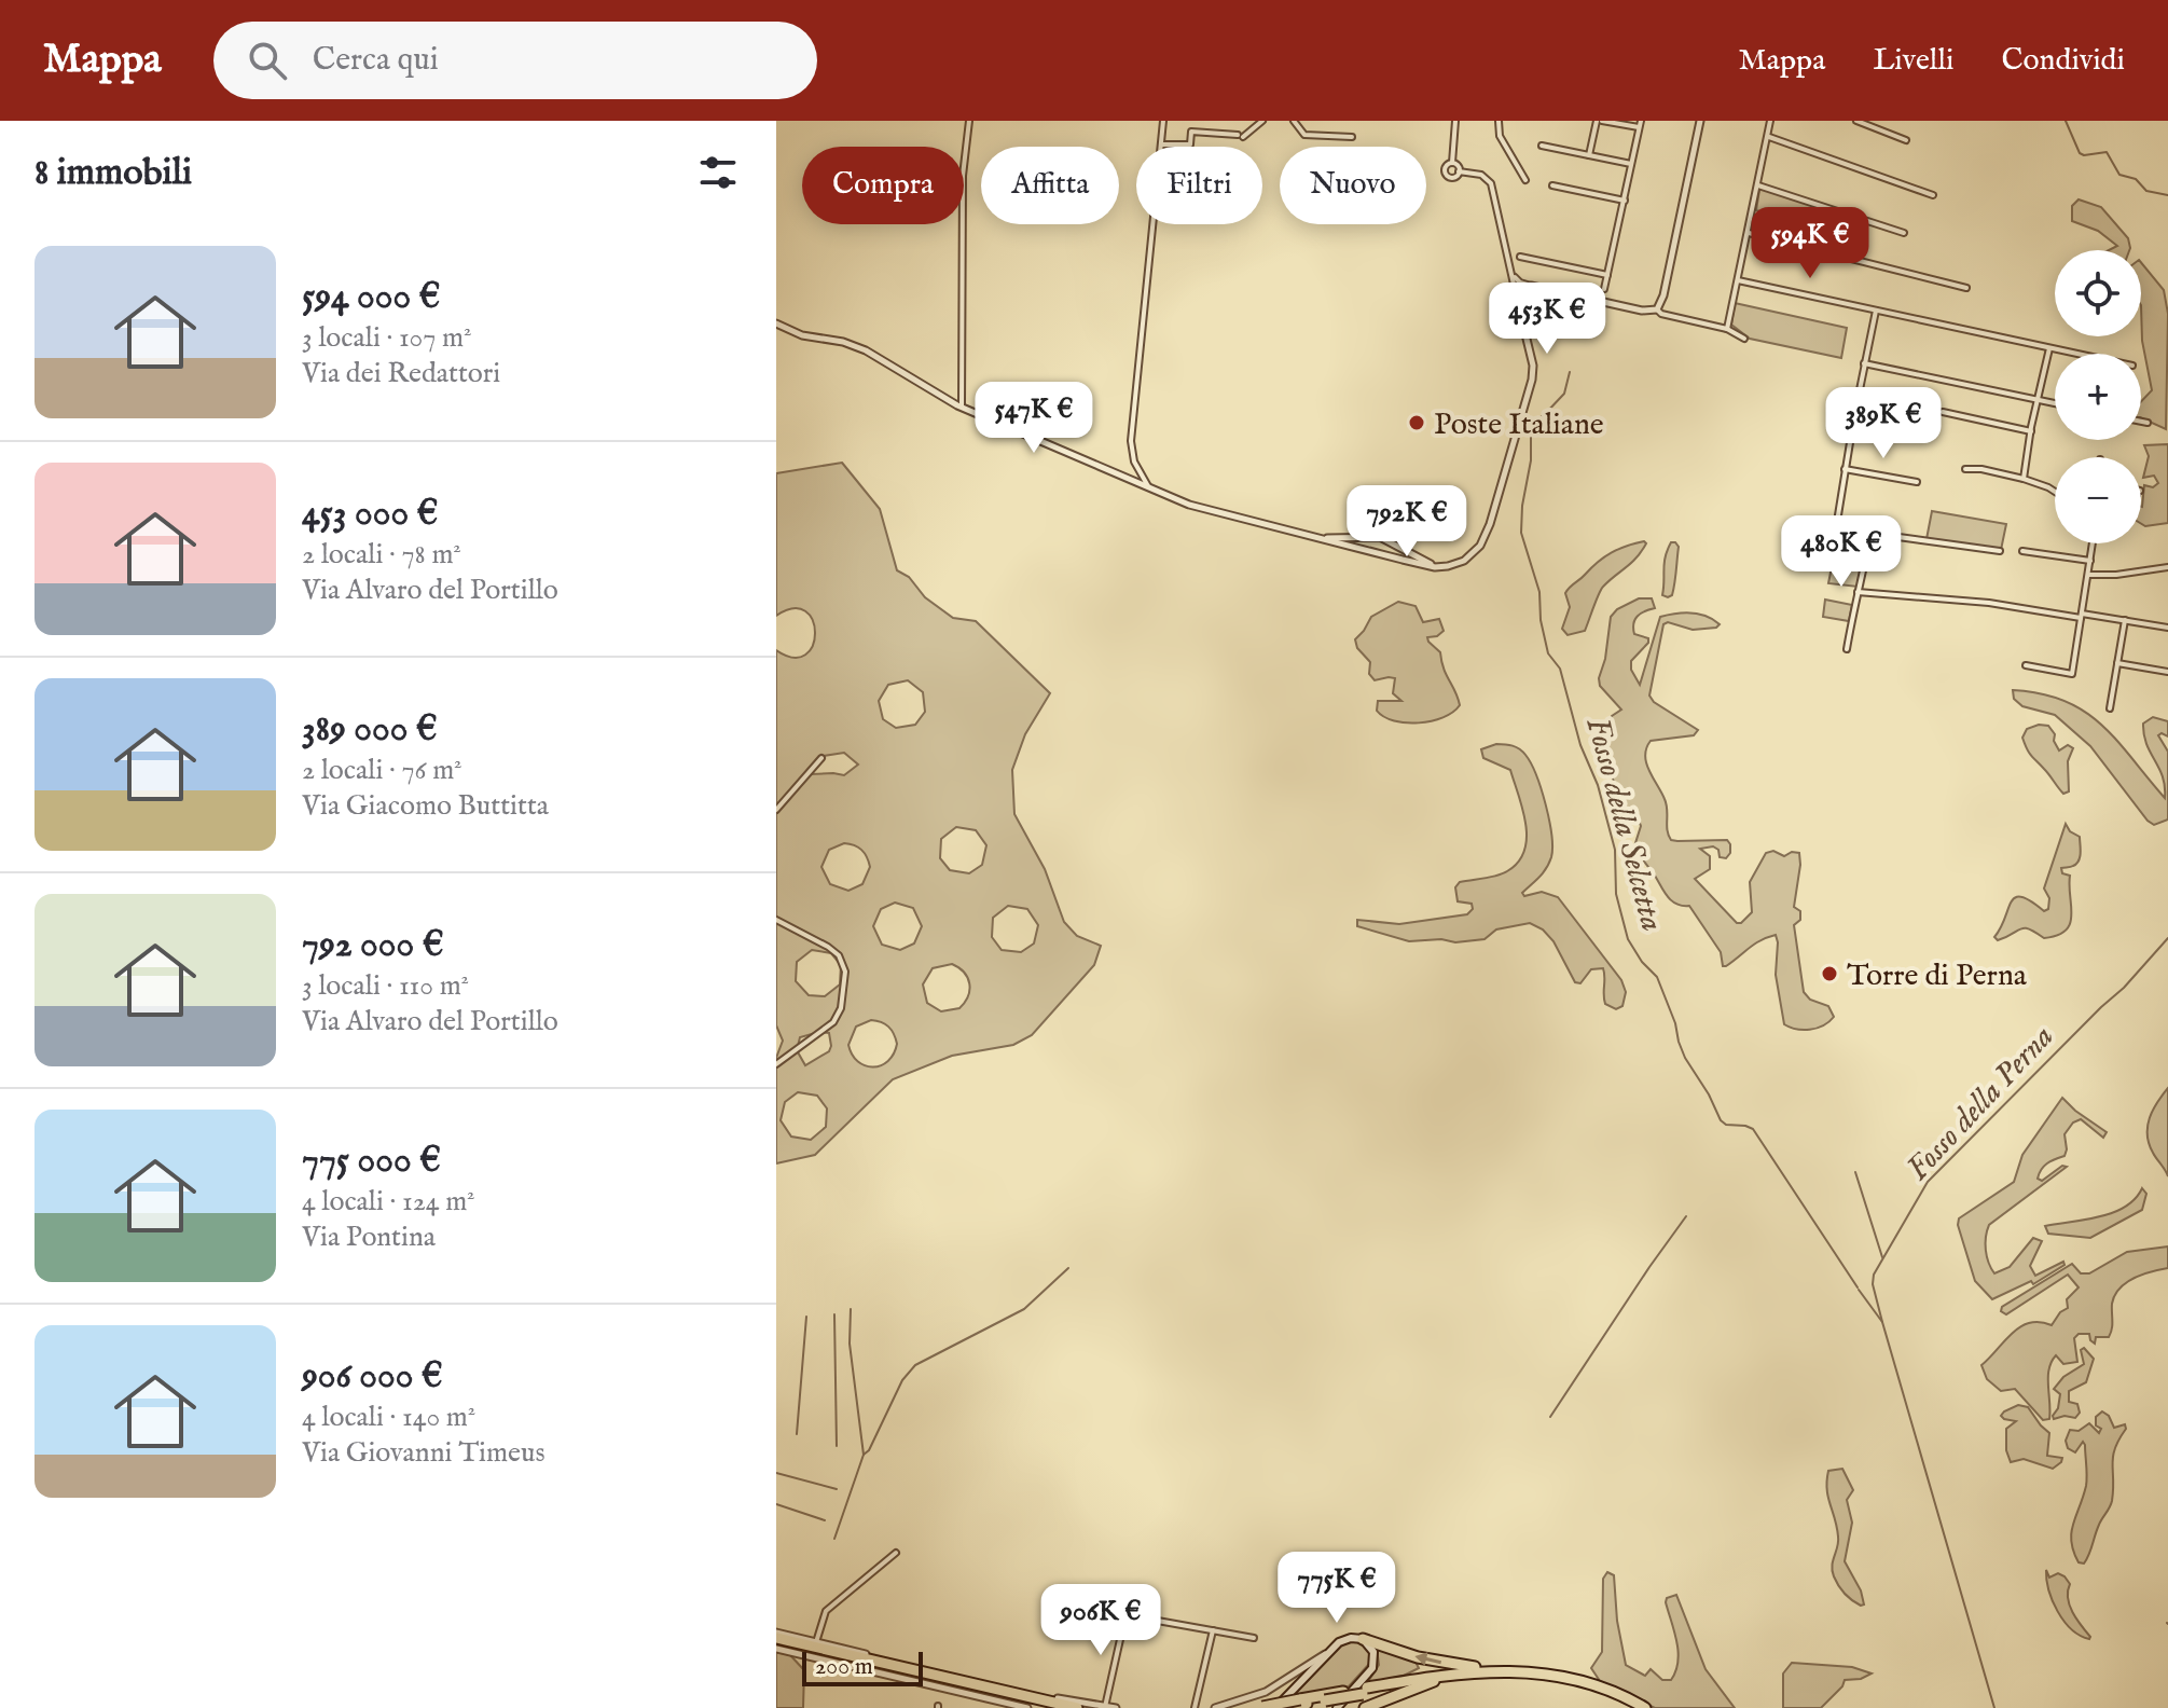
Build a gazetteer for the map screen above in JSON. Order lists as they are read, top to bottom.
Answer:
{
  "water": ["Fosso della Selcetta", "Fosso della Perna"],
  "places": ["Poste Italiane", "Torre di Perna"],
  "scale_bar": "200 m",
  "page": {
    "header": "Mappa",
    "search": "Cerca qui",
    "nav": ["Mappa", "Livelli", "Condividi"],
    "heading": "8 immobili",
    "chip": [
      "Compra",
      "Affitta",
      "Filtri",
      "Nuovo"
    ],
    "price": [
      "594K €",
      "453K €",
      "547K €",
      "389K €",
      "792K €",
      "480K €",
      "775K €",
      "906K €"
    ],
    "list": [
      {
        "name": "594 000 €",
        "note": "3 locali · 107 m² · Via dei Redattori"
      },
      {
        "name": "453 000 €",
        "note": "2 locali · 78 m² · Via Alvaro del Portillo"
      },
      {
        "name": "389 000 €",
        "note": "2 locali · 76 m² · Via Giacomo Buttitta"
      },
      {
        "name": "792 000 €",
        "note": "3 locali · 110 m² · Via Alvaro del Portillo"
      },
      {
        "name": "775 000 €",
        "note": "4 locali · 124 m² · Via Pontina"
      },
      {
        "name": "906 000 €",
        "note": "4 locali · 140 m² · Via Giovanni Timeus"
      }
    ],
    "map_buttons": ["+", "−"],
    "scale": "200 m"
  }
}
